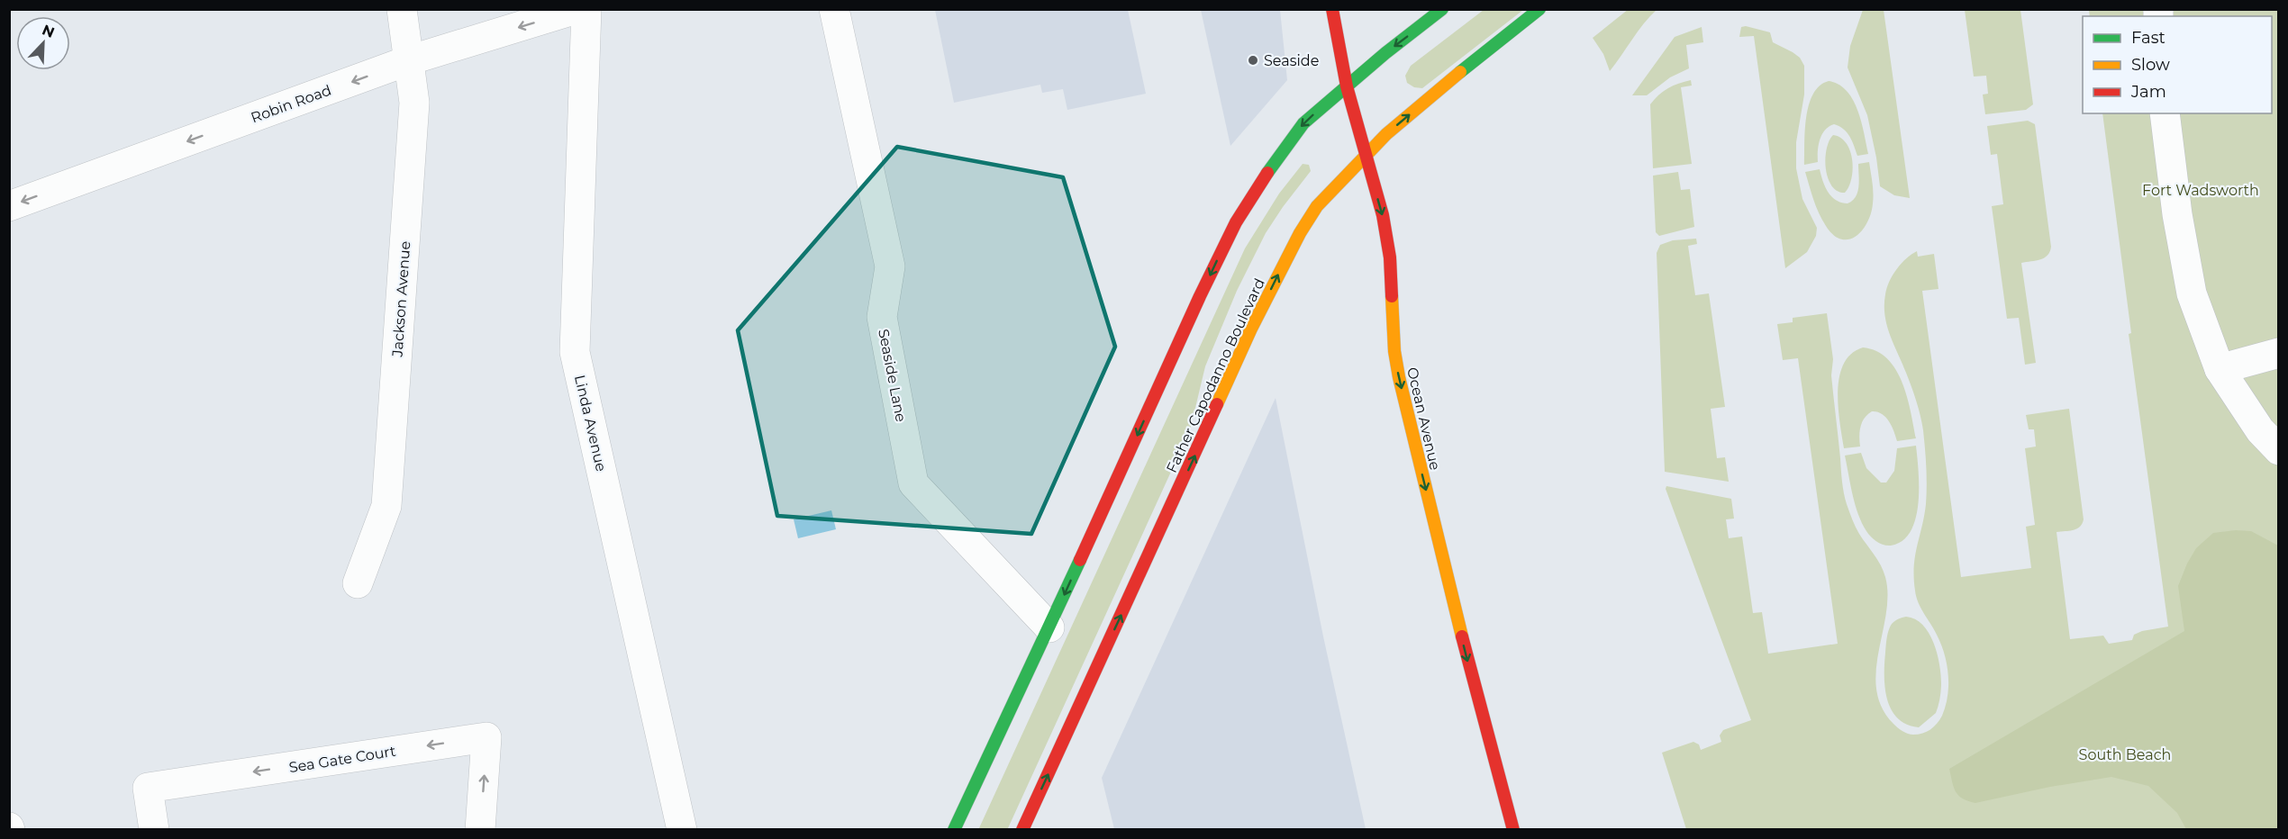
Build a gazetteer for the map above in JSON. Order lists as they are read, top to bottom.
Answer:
{
  "streets": {
    "main road": ["Father Capodanno Boulevard", "Ocean Avenue"],
    "street": [
      "Robin Road",
      "Jackson Avenue",
      "Seaside Lane",
      "Linda Avenue",
      "Sea Gate Court"
    ]
  },
  "crossings": [
    ["Robin Road", "Jackson Avenue"],
    ["Father Capodanno Boulevard", "Ocean Avenue"]
  ],
  "one_way": ["Robin Road", "Ocean Avenue"],
  "parks": ["Fort Wadsworth", "South Beach"],
  "places": ["Seaside"],
  "legend": ["Fast", "Slow", "Jam"],
  "north": "top right"
}
